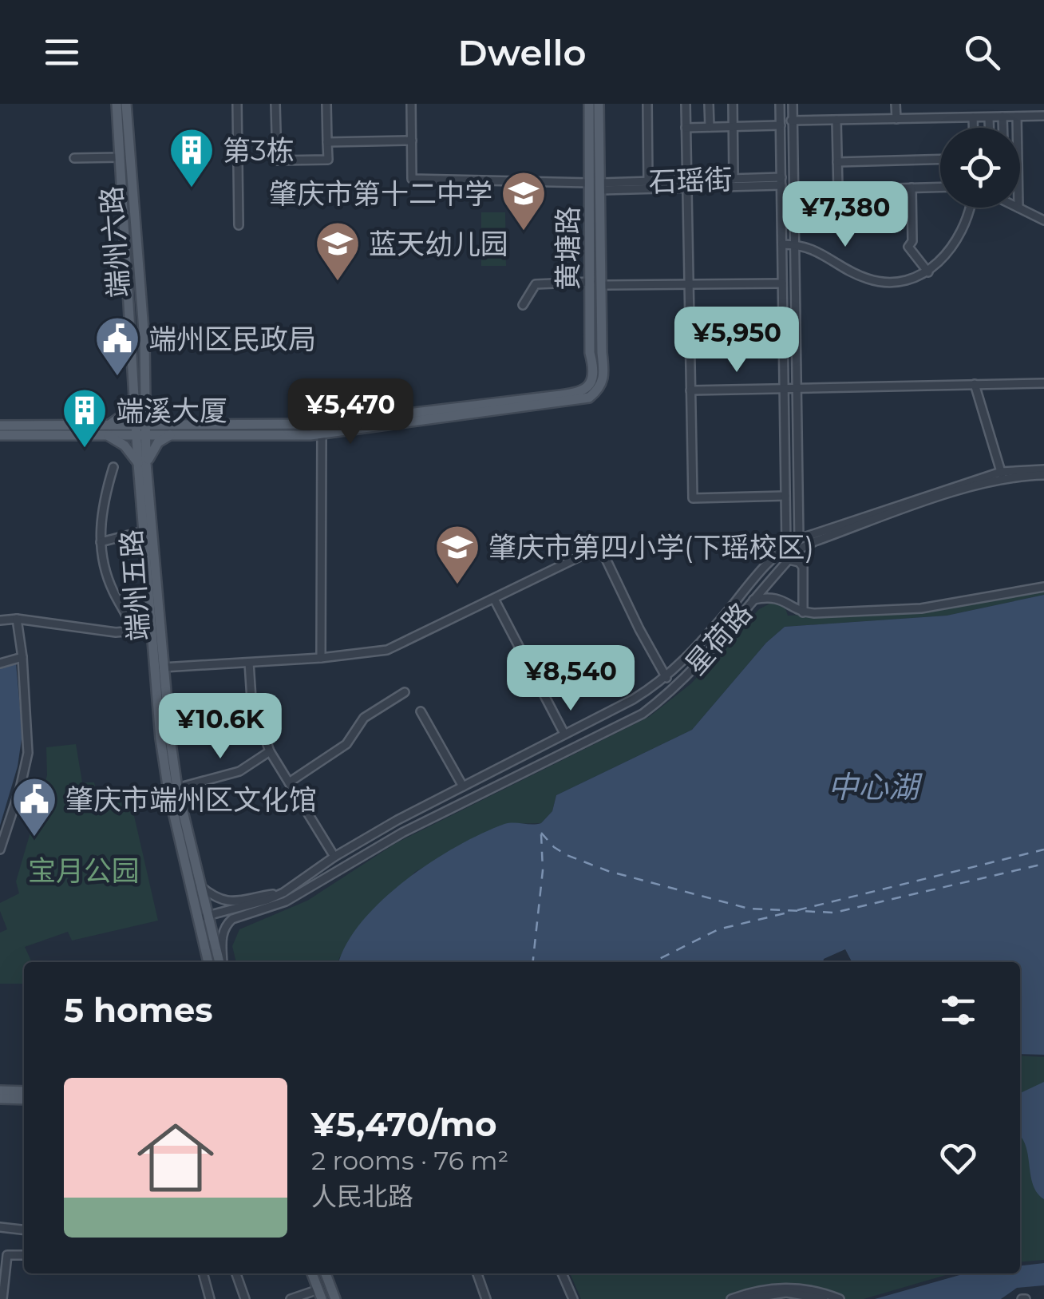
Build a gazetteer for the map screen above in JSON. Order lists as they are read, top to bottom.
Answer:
{
  "streets": {
    "main road": ["端州六路", "黄塘路", "端州五路"],
    "street": ["石瑶街", "星荷路"]
  },
  "crossings": [
    ["石瑶街", "黄塘路"],
    ["端州六路", "端州五路"],
    ["端州五路", "星荷路"]
  ],
  "water": ["中心湖"],
  "parks": ["宝月公园"],
  "places": {
    "building": ["第3栋", "端溪大厦"],
    "school or university": ["肇庆市第十二中学", "蓝天幼儿园", "肇庆市第四小学(下瑶校区)"],
    "public building": ["端州区民政局", "肇庆市端州区文化馆"]
  },
  "page": {
    "header": "Dwello",
    "price": [
      "¥7,380",
      "¥5,950",
      "¥5,470",
      "¥8,540",
      "¥10.6K"
    ],
    "heading": "5 homes",
    "list": [
      {
        "name": "¥5,470/mo",
        "note": "2 rooms · 76 m² · 人民北路"
      }
    ]
  }
}
